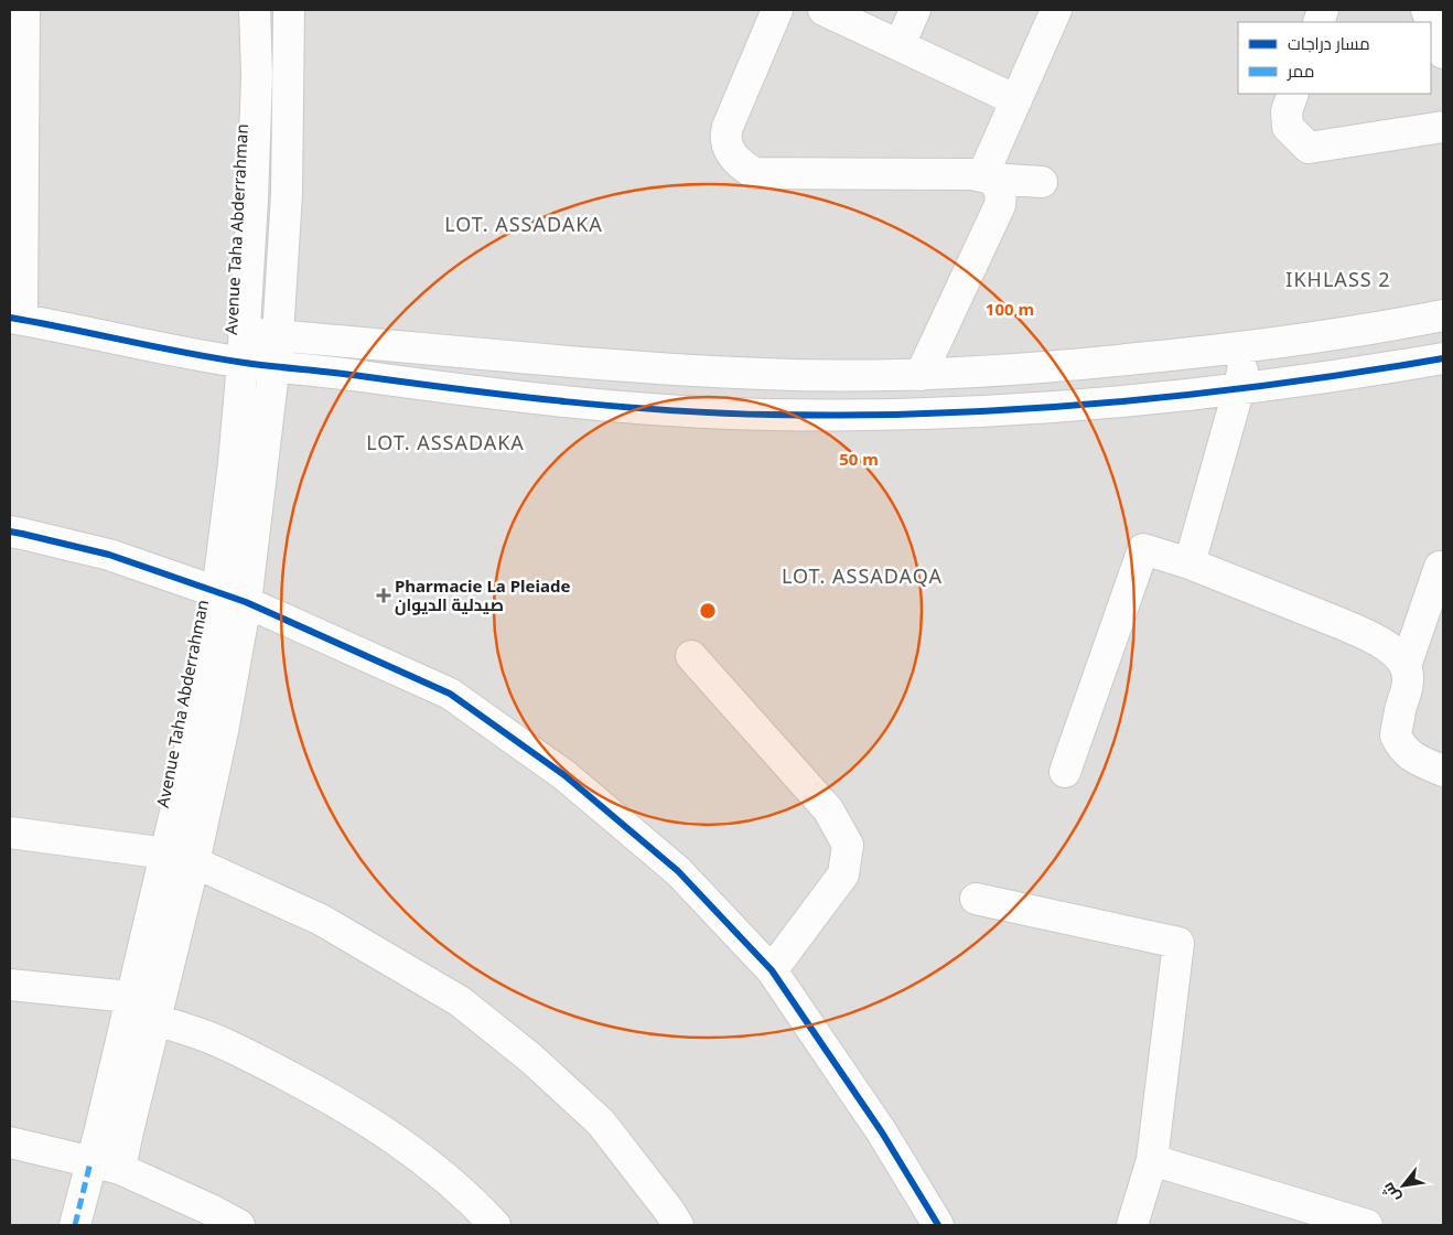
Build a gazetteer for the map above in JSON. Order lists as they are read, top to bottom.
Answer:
{
  "streets": {
    "street": ["Avenue Taha Abderrahman"]
  },
  "districts": [
    "LOT. ASSADAKA",
    "IKHLASS 2",
    "LOT. ASSADAKA",
    "LOT. ASSADAQA"
  ],
  "places": {
    "health": ["Pharmacie La Pleiade صيدلية الديوان"]
  },
  "legend": ["مسار دراجات", "ممر"],
  "north": "bottom left",
  "rings": ["100 m", "50 m"]
}
